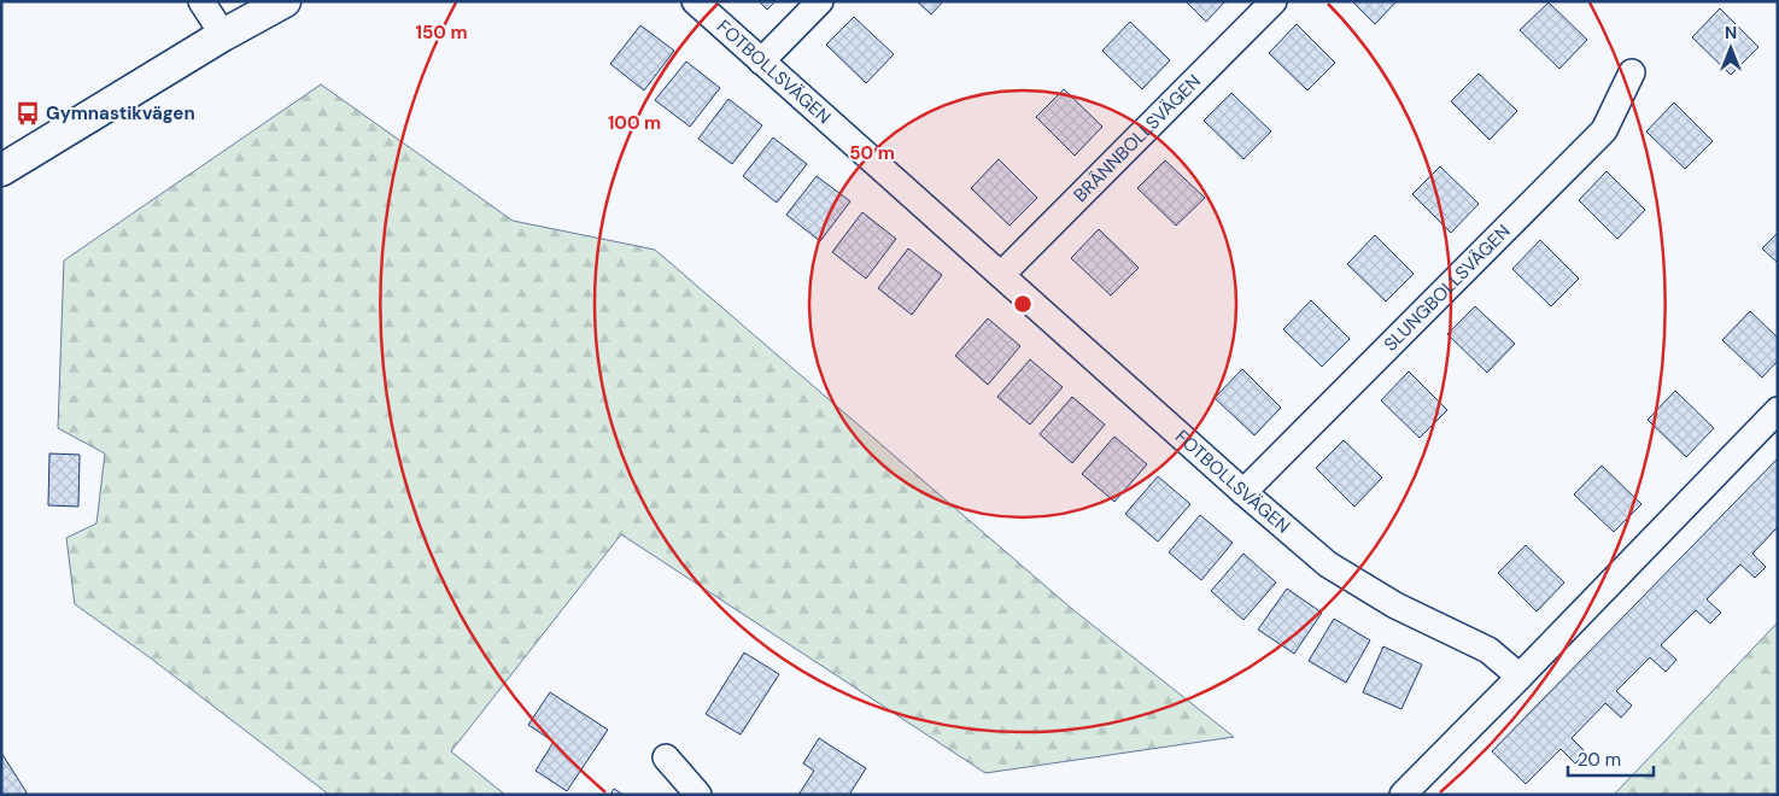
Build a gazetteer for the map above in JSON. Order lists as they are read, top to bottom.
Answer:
{
  "streets": {
    "street": ["FOTBOLLSVÄGEN", "BRÄNNBOLLSVÄGEN", "SLUNGBOLLSVÄGEN"]
  },
  "crossings": [
    ["FOTBOLLSVÄGEN", "BRÄNNBOLLSVÄGEN"],
    ["FOTBOLLSVÄGEN", "SLUNGBOLLSVÄGEN"]
  ],
  "places": {
    "bus stop": ["Gymnastikvägen"]
  },
  "scale_bar": "20 m",
  "north": "top",
  "rings": ["150 m", "100 m", "50 m"]
}
